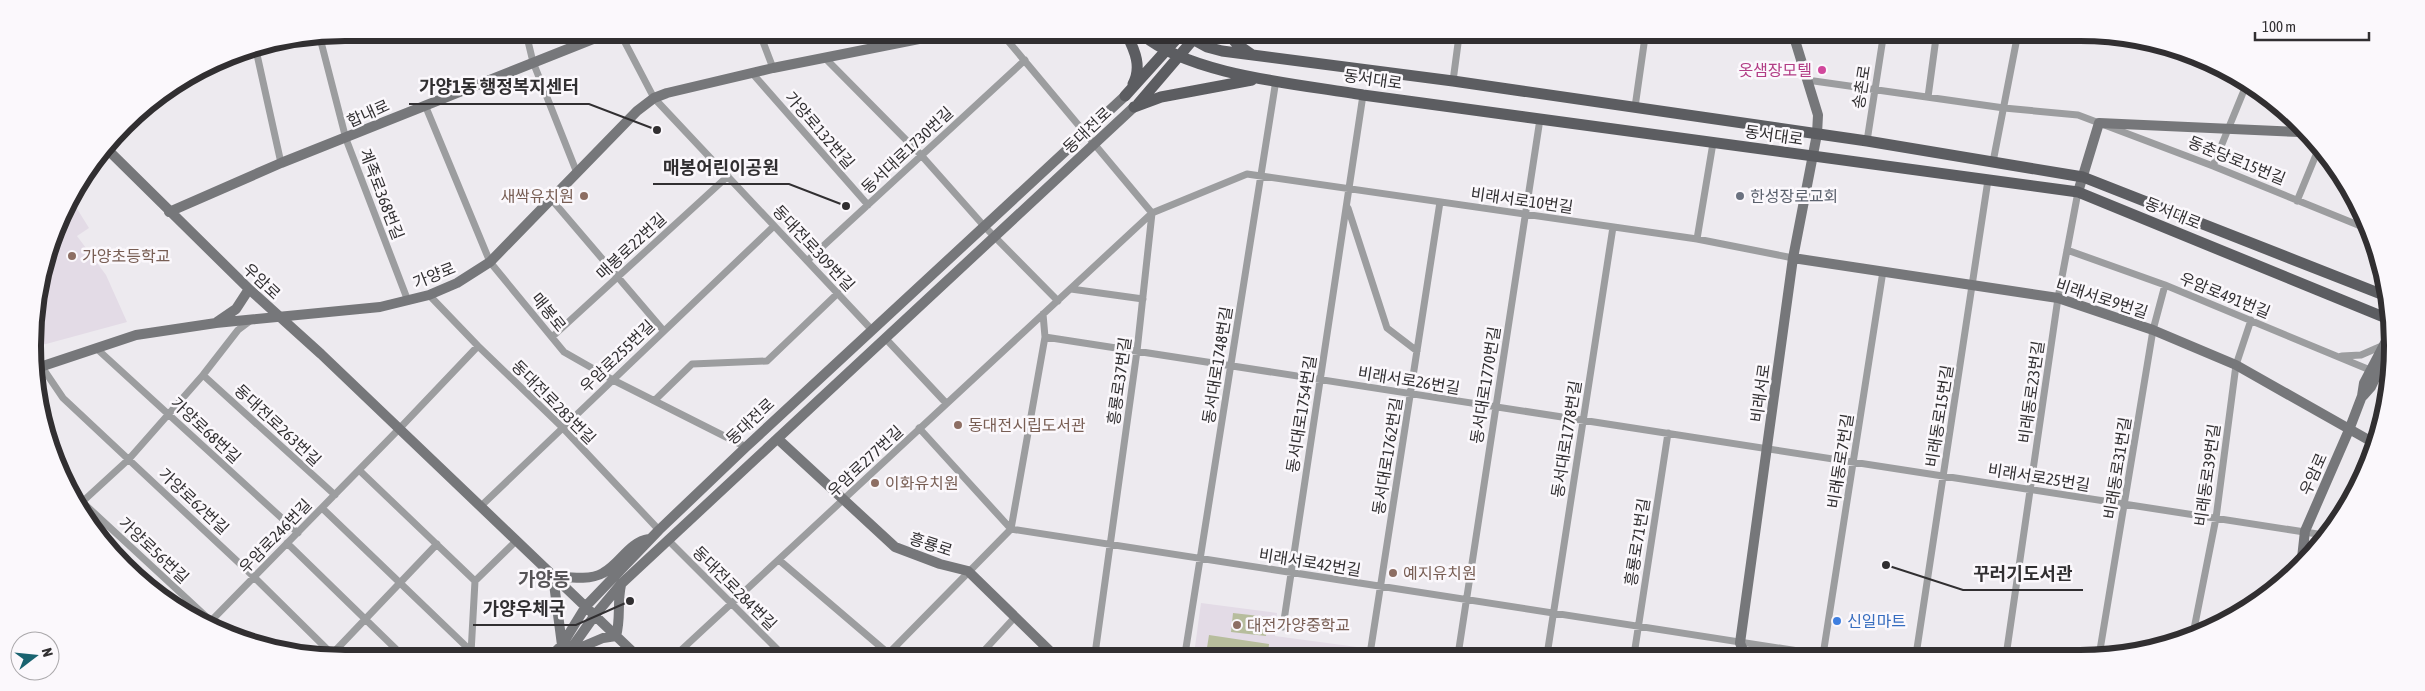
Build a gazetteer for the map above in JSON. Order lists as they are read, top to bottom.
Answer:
{
  "streets": {
    "main road": [
      "동서대로",
      "합내로",
      "동대전로",
      "동춘당로15번길",
      "가양로",
      "우암로",
      "비래서로9번길",
      "비래서로",
      "흥룡로"
    ],
    "street": [
      "송촌로",
      "가양로132번길",
      "동서대로1730번길",
      "계족로368번길",
      "비래서로10번길",
      "매봉로22번길",
      "동대전로309번길",
      "우암로491번길",
      "매봉로",
      "우암로255번길",
      "동서대로1748번길",
      "비래서로26번길",
      "흥룡로37번길",
      "동서대로1770번길",
      "비래동로23번길",
      "동대전로283번길",
      "동서대로1754번길",
      "비래동로15번길",
      "동대전로263번길",
      "가양로68번길",
      "동서대로1778번길",
      "동서대로1762번길",
      "우암로277번길",
      "비래동로7번길",
      "비래동로31번길",
      "비래동로39번길",
      "비래서로25번길",
      "가양로62번길",
      "우암로246번길",
      "흥룡로71번길",
      "가양로56번길",
      "비래서로42번길",
      "동대전로284번길"
    ]
  },
  "crossings": [
    ["동서대로", "송촌로"],
    ["동서대로", "동대전로"],
    ["동서대로", "동서대로1748번길"],
    ["동서대로", "동서대로1770번길"],
    ["동서대로", "비래동로23번길"],
    ["동서대로", "비래서로"],
    ["동서대로", "동서대로1754번길"],
    ["동서대로", "비래동로15번길"],
    ["송촌로", "동춘당로15번길"],
    ["합내로", "계족로368번길"],
    ["합내로", "우암로"],
    ["합내로", "매봉로"],
    ["가양로132번길", "동서대로1730번길"],
    ["가양로132번길", "가양로"],
    ["동대전로", "동대전로309번길"],
    ["동대전로", "우암로"],
    ["동대전로", "매봉로"],
    ["동대전로", "동대전로283번길"],
    ["동대전로", "흥룡로"],
    ["동대전로", "동대전로284번길"],
    ["동서대로1730번길", "동대전로309번길"],
    ["동춘당로15번길", "비래서로"],
    ["계족로368번길", "가양로"],
    ["비래서로10번길", "비래서로9번길"],
    ["비래서로10번길", "동서대로1748번길"],
    ["비래서로10번길", "동서대로1770번길"],
    ["비래서로10번길", "비래서로"],
    ["비래서로10번길", "동서대로1754번길"],
    ["비래서로10번길", "동서대로1778번길"],
    ["비래서로10번길", "동서대로1762번길"],
    ["비래서로10번길", "우암로277번길"],
    ["매봉로22번길", "동대전로309번길"],
    ["매봉로22번길", "매봉로"],
    ["동대전로309번길", "가양로"],
    ["동대전로309번길", "우암로255번길"],
    ["가양로", "우암로"],
    ["가양로", "매봉로"],
    ["가양로", "동대전로283번길"],
    ["가양로", "가양로68번길"],
    ["우암로", "우암로491번길"],
    ["우암로", "비래서로9번길"],
    ["우암로", "우암로255번길"],
    ["우암로", "비래서로25번길"],
    ["우암로", "우암로246번길"],
    ["우암로491번길", "비래동로23번길"],
    ["우암로491번길", "비래동로31번길"],
    ["우암로491번길", "비래동로39번길"],
    ["비래서로9번길", "비래동로23번길"],
    ["비래서로9번길", "비래서로"],
    ["비래서로9번길", "비래동로15번길"],
    ["비래서로9번길", "비래동로7번길"],
    ["비래서로9번길", "비래동로31번길"],
    ["비래서로9번길", "비래동로39번길"],
    ["매봉로", "우암로255번길"],
    ["우암로255번길", "동대전로283번길"],
    ["동서대로1748번길", "비래서로26번길"],
    ["동서대로1748번길", "비래서로42번길"],
    ["비래서로26번길", "흥룡로37번길"],
    ["비래서로26번길", "동서대로1770번길"],
    ["비래서로26번길", "비래서로"],
    ["비래서로26번길", "동서대로1754번길"],
    ["비래서로26번길", "동서대로1778번길"],
    ["비래서로26번길", "동서대로1762번길"],
    ["비래서로26번길", "비래서로25번길"],
    ["비래서로26번길", "흥룡로71번길"],
    ["흥룡로37번길", "우암로277번길"],
    ["흥룡로37번길", "비래서로42번길"],
    ["동서대로1770번길", "비래서로42번길"],
    ["비래동로23번길", "비래서로25번길"],
    ["비래서로", "비래서로25번길"],
    ["비래서로", "비래서로42번길"],
    ["동서대로1754번길", "동서대로1762번길"],
    ["동서대로1754번길", "비래서로42번길"],
    ["비래동로15번길", "비래서로25번길"],
    ["동대전로263번길", "우암로246번길"],
    ["가양로68번길", "우암로246번길"],
    ["동서대로1778번길", "비래서로42번길"],
    ["동서대로1762번길", "비래서로42번길"],
    ["우암로277번길", "흥룡로"],
    ["우암로277번길", "동대전로284번길"],
    ["비래동로7번길", "비래서로25번길"],
    ["비래동로31번길", "비래서로25번길"],
    ["비래동로39번길", "비래서로25번길"],
    ["가양로62번길", "우암로246번길"],
    ["흥룡로71번길", "비래서로42번길"]
  ],
  "districts": ["가양동"],
  "places": [
    "옷샘장모텔",
    "가양1동 행정복지센터",
    "새싹유치원",
    "한성장로교회",
    "매봉어린이공원",
    "가양초등학교",
    "동대전시립도서관",
    "이화유치원",
    "꾸러기도서관",
    "예지유치원",
    "가양우체국",
    "신일마트",
    "대전가양중학교"
  ],
  "scale_bar": "100 m",
  "north": "right"
}
